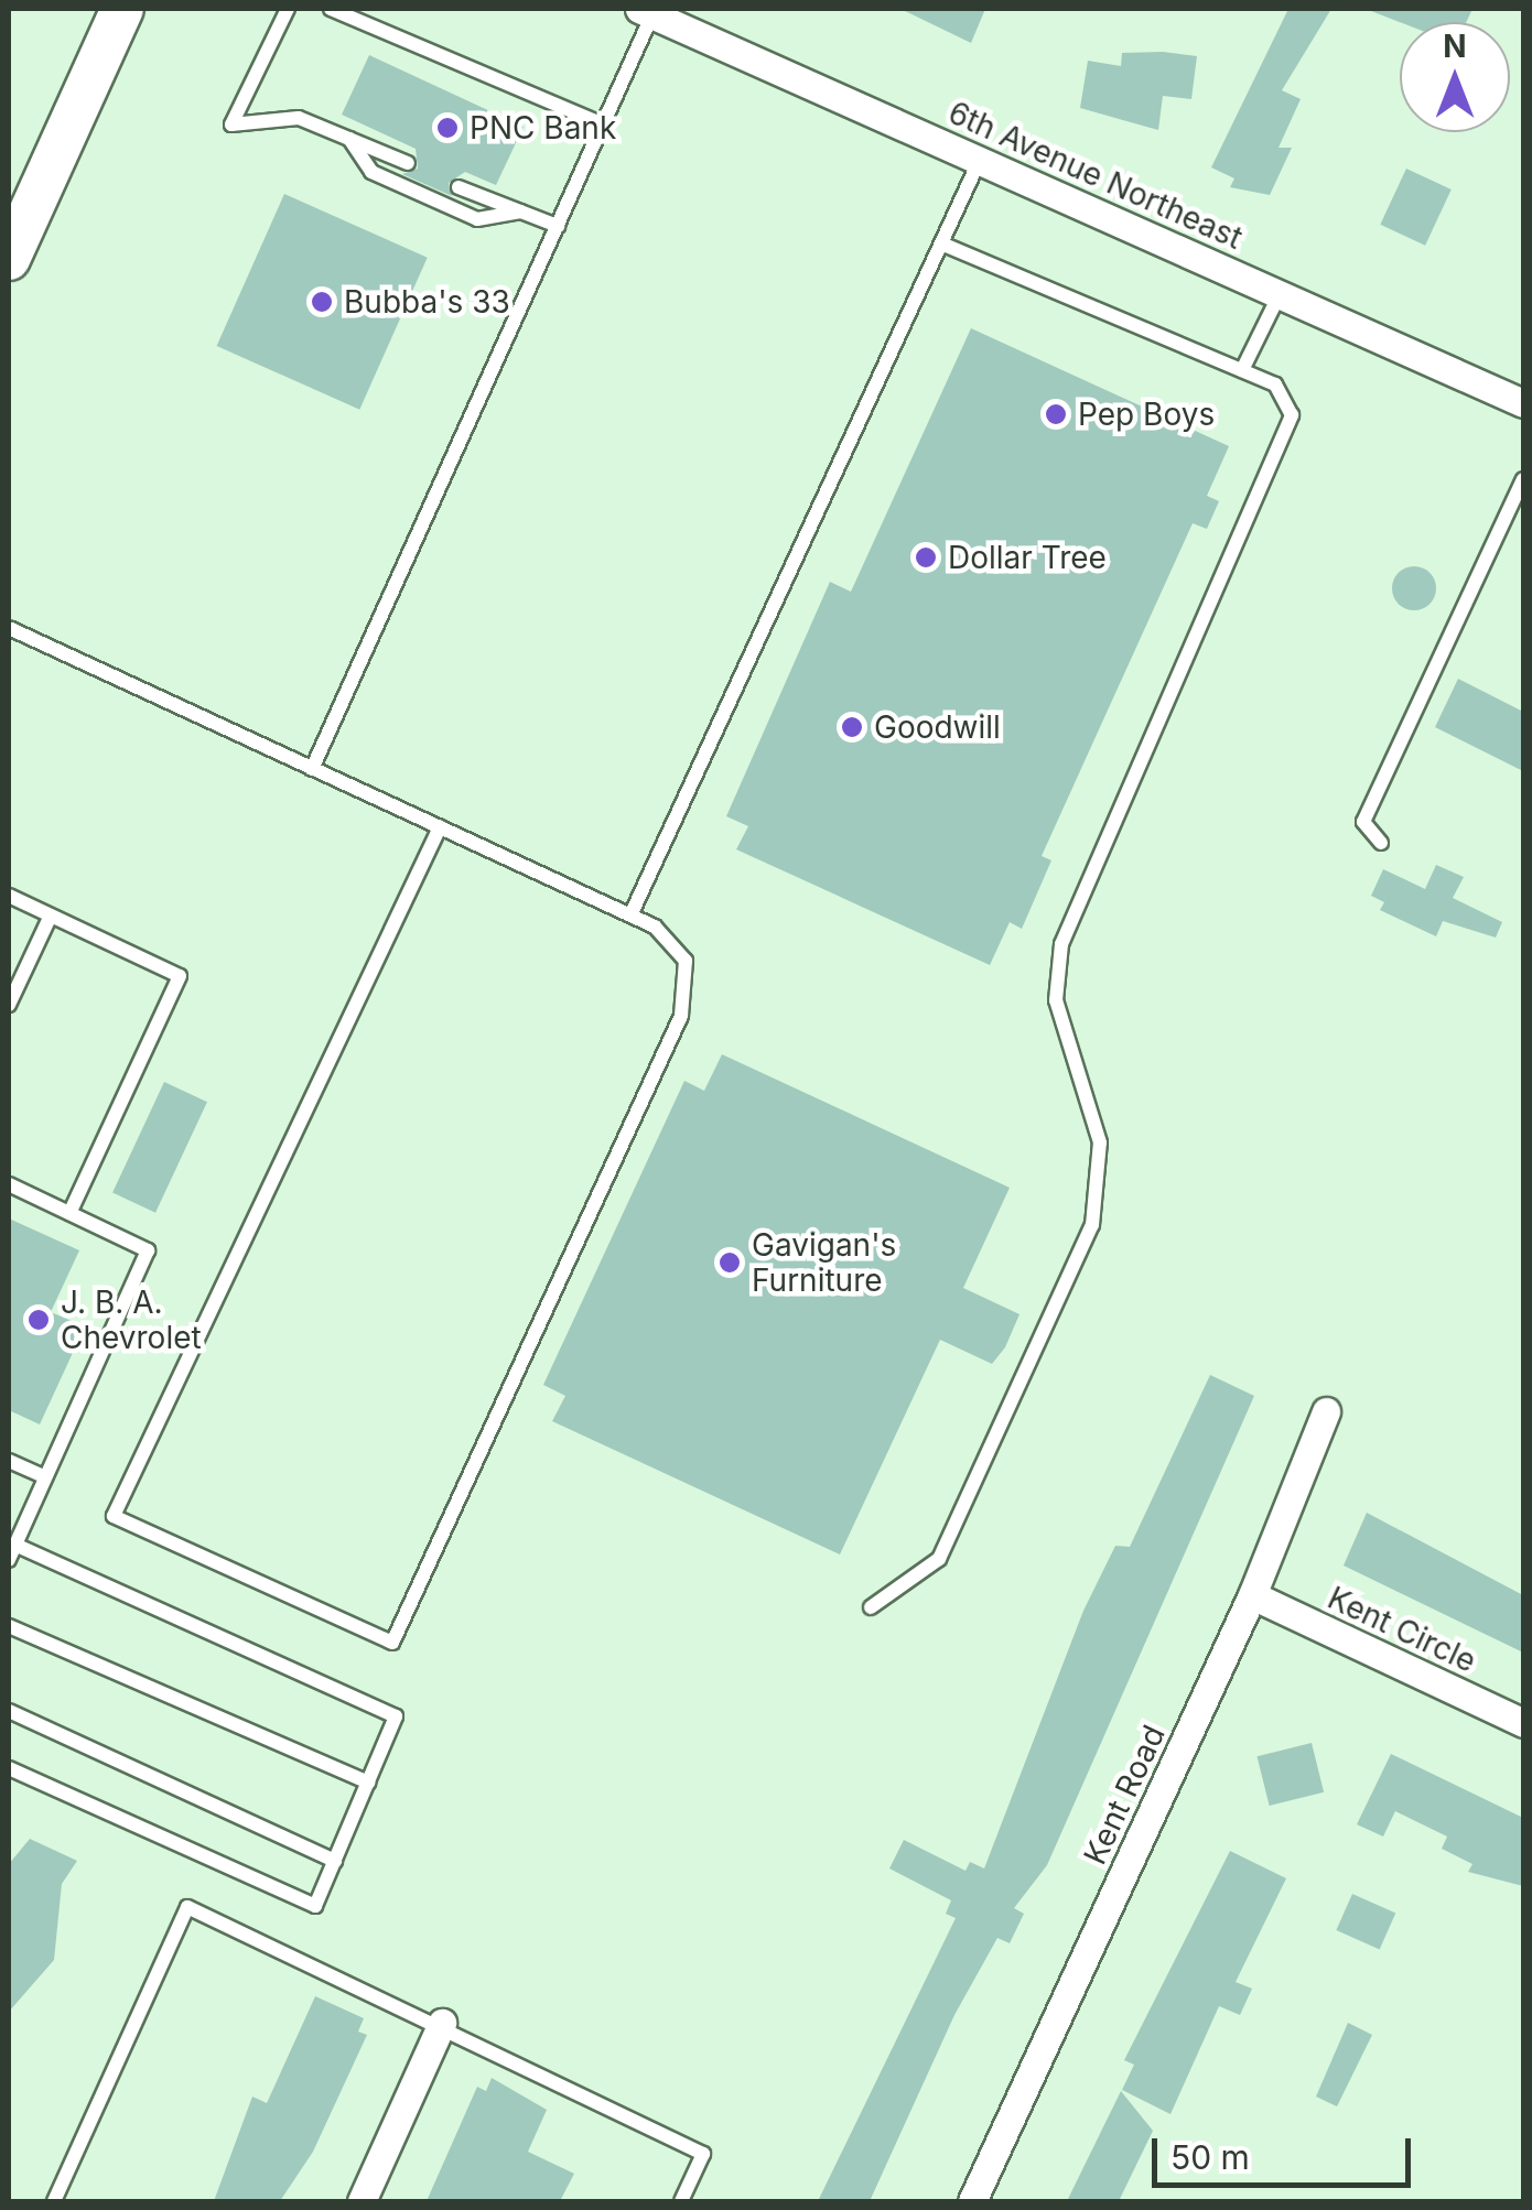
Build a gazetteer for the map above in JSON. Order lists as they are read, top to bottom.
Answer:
{
  "streets": {
    "street": ["6th Avenue Northeast", "Kent Circle", "Kent Road"]
  },
  "crossings": [
    ["Kent Circle", "Kent Road"]
  ],
  "places": [
    "PNC Bank",
    "Bubba's 33",
    "Pep Boys",
    "Dollar Tree",
    "Goodwill",
    "Gavigan's Furniture",
    "J. B. A. Chevrolet"
  ],
  "scale_bar": "50 m",
  "north": "top"
}
